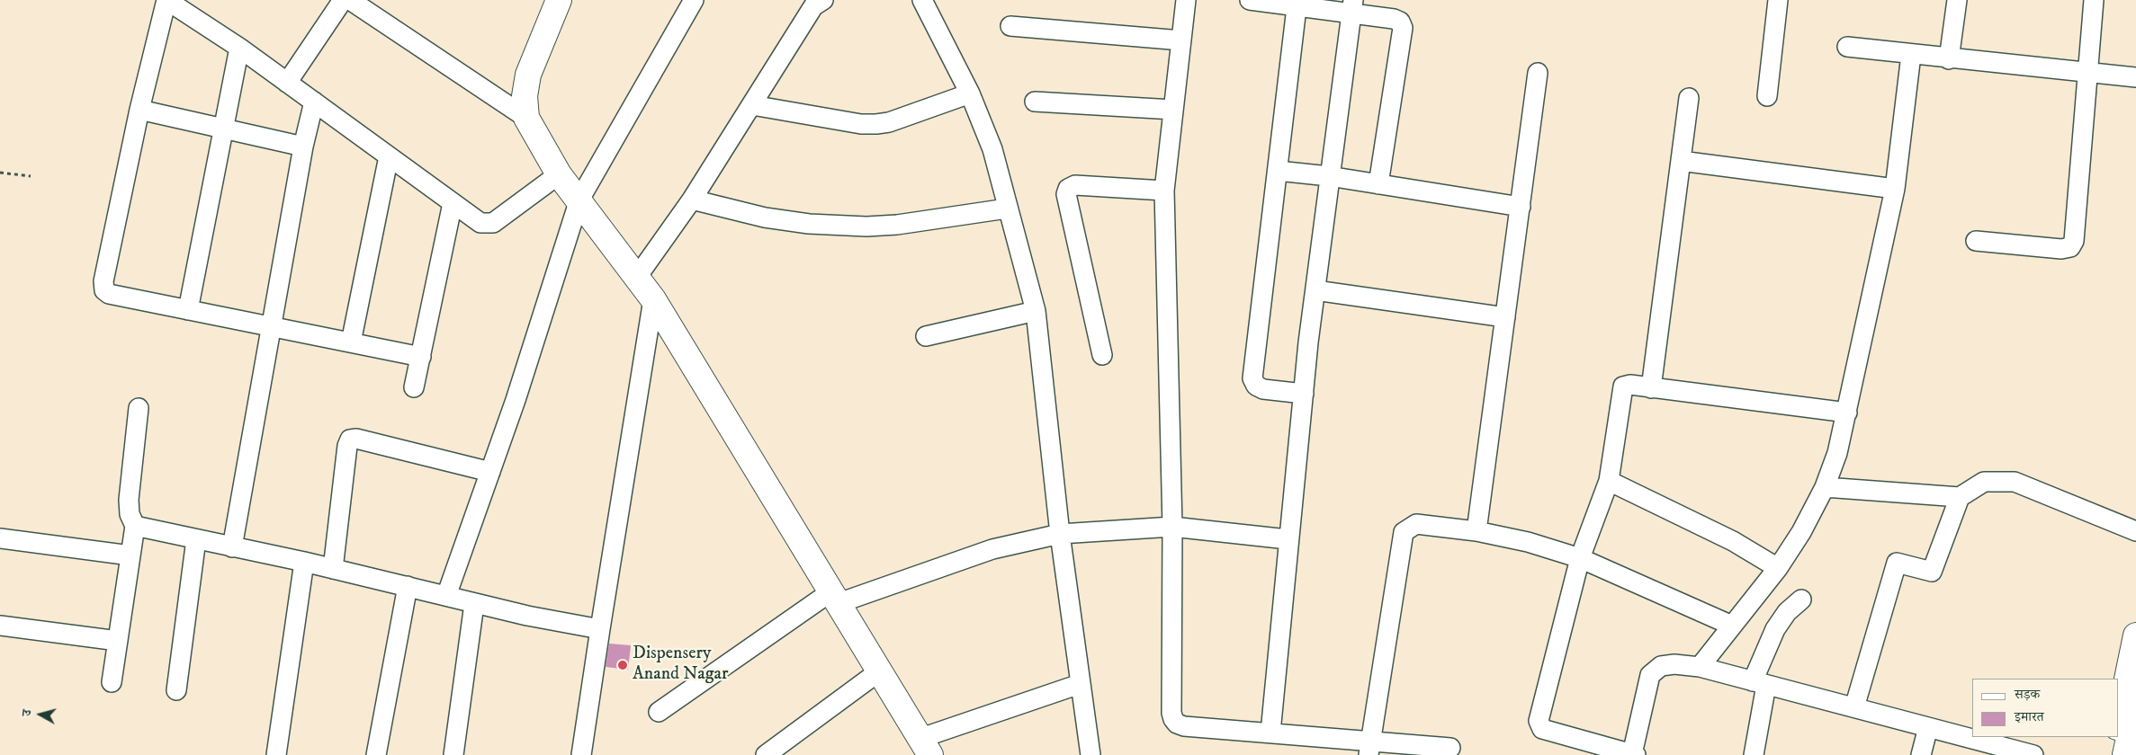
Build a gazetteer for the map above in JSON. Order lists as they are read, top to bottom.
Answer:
{
  "places": ["Dispensery Anand Nagar"],
  "legend": ["सड़क", "इमारत"],
  "north": "left"
}
